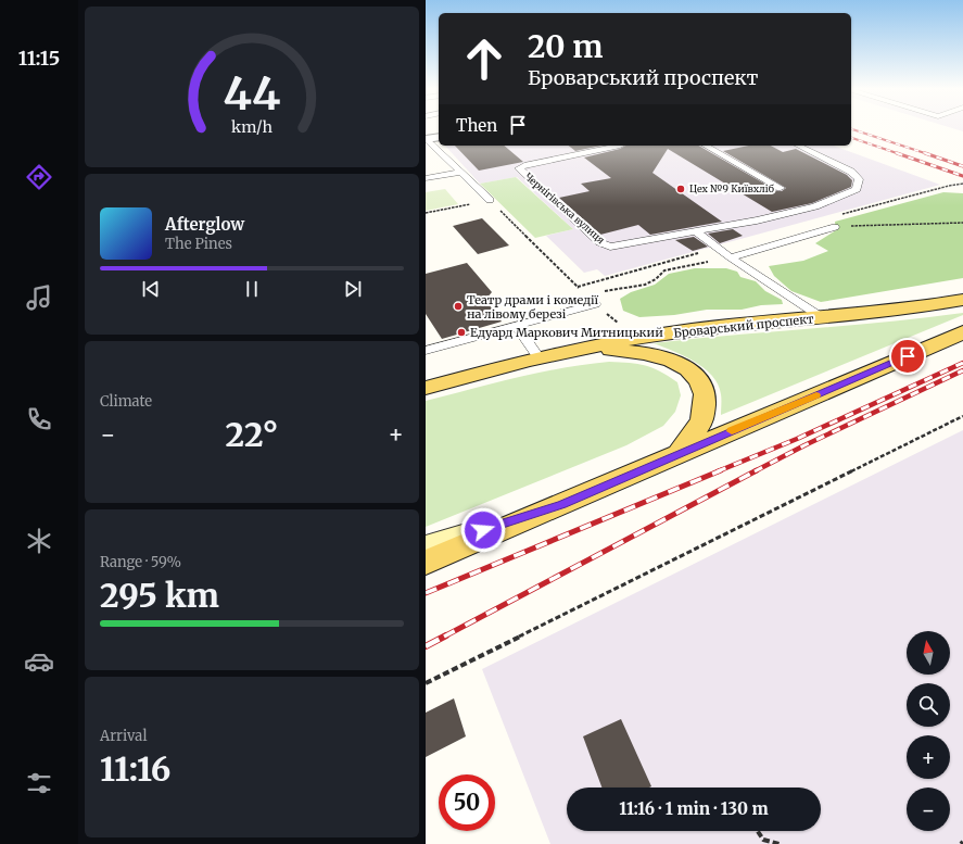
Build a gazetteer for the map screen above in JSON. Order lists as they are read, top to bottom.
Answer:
{
  "streets": {
    "main road": ["Броварський проспект"],
    "lane": ["Чернігівська вулиця"]
  },
  "places": ["Цех №9 Київхліб", "Театр драми і комедії на лівому березі", "Едуард Маркович Митницький"],
  "north": "top",
  "page": {
    "tabs": "11:15",
    "turn": ["20 m", "Броварський проспект"],
    "then": "Then",
    "song": ["Afterglow", "The Pines"],
    "tile": [
      "Climate",
      ["Range · 59%", "295 km"],
      ["Arrival", "11:16"]
    ],
    "heat": ["−", "22°", "+"],
    "map_buttons": ["+", "−"],
    "limit": "50",
    "trip": "11:16 · 1 min · 130 m",
    "gauge": ["44", "km/h"]
  }
}
